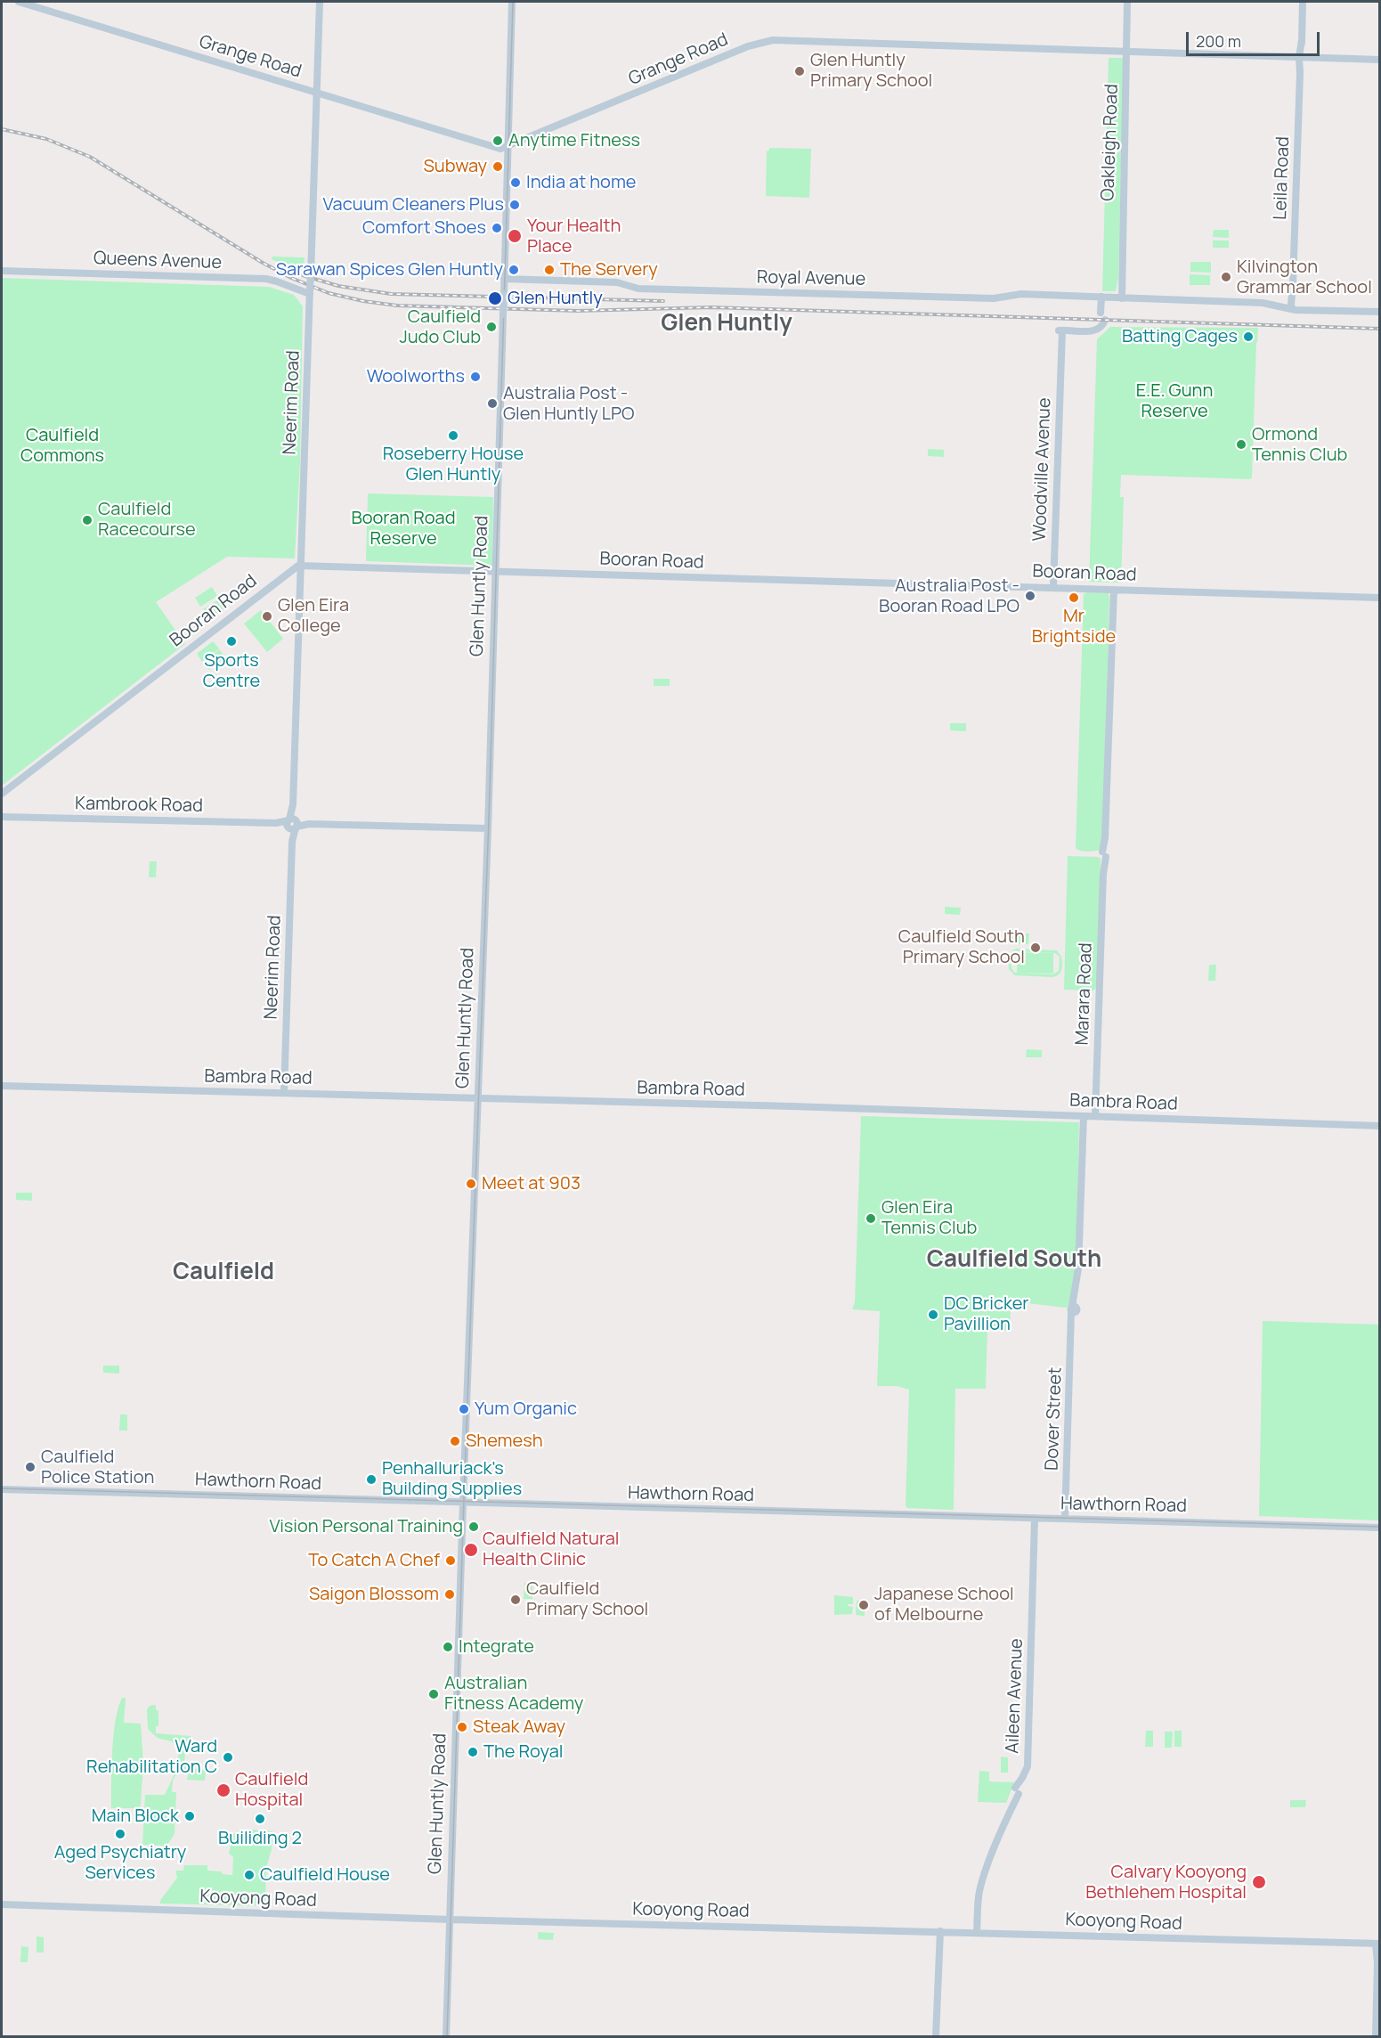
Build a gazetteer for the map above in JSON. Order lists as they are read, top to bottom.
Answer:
{
  "streets": {
    "street": [
      "Grange Road",
      "Oakleigh Road",
      "Leila Road",
      "Queens Avenue",
      "Royal Avenue",
      "Neerim Road",
      "Woodville Avenue",
      "Booran Road",
      "Glen Huntly Road",
      "Kambrook Road",
      "Marara Road",
      "Bambra Road",
      "Dover Street",
      "Hawthorn Road",
      "Aileen Avenue",
      "Kooyong Road"
    ]
  },
  "crossings": [
    ["Grange Road", "Oakleigh Road"],
    ["Grange Road", "Leila Road"],
    ["Grange Road", "Neerim Road"],
    ["Grange Road", "Glen Huntly Road"],
    ["Oakleigh Road", "Royal Avenue"],
    ["Leila Road", "Royal Avenue"],
    ["Queens Avenue", "Neerim Road"],
    ["Royal Avenue", "Woodville Avenue"],
    ["Royal Avenue", "Glen Huntly Road"],
    ["Neerim Road", "Booran Road"],
    ["Neerim Road", "Kambrook Road"],
    ["Neerim Road", "Bambra Road"],
    ["Woodville Avenue", "Booran Road"],
    ["Booran Road", "Glen Huntly Road"],
    ["Booran Road", "Marara Road"],
    ["Glen Huntly Road", "Kambrook Road"],
    ["Glen Huntly Road", "Bambra Road"],
    ["Glen Huntly Road", "Hawthorn Road"],
    ["Glen Huntly Road", "Kooyong Road"],
    ["Marara Road", "Bambra Road"],
    ["Bambra Road", "Dover Street"],
    ["Dover Street", "Hawthorn Road"],
    ["Hawthorn Road", "Aileen Avenue"],
    ["Aileen Avenue", "Kooyong Road"]
  ],
  "districts": ["Glen Huntly", "Caulfield South", "Caulfield"],
  "parks": ["E.E. Gunn Reserve", "Caulfield Commons", "Booran Road Reserve"],
  "places": [
    "Glen Huntly Primary School",
    "Anytime Fitness",
    "Subway",
    "India at home",
    "Vacuum Cleaners Plus",
    "Comfort Shoes",
    "Your Health Place",
    "Sarawan Spices Glen Huntly",
    "The Servery",
    "Kilvington Grammar School",
    "Glen Huntly",
    "Caulfield Judo Club",
    "Batting Cages",
    "Woolworths",
    "Australia Post - Glen Huntly LPO",
    "Roseberry House Glen Huntly",
    "Ormond Tennis Club",
    "Caulfield Racecourse",
    "Australia Post - Booran Road LPO",
    "Mr Brightside",
    "Glen Eira College",
    "Sports Centre",
    "Caulfield South Primary School",
    "Meet at 903",
    "Glen Eira Tennis Club",
    "DC Bricker Pavillion",
    "Yum Organic",
    "Shemesh",
    "Caulfield Police Station",
    "Penhalluriack's Building Supplies",
    "Vision Personal Training",
    "Caulfield Natural Health Clinic",
    "To Catch A Chef",
    "Saigon Blossom",
    "Caulfield Primary School",
    "Japanese School of Melbourne",
    "Integrate",
    "Australian Fitness Academy",
    "Steak Away",
    "The Royal",
    "Ward Rehabilitation C",
    "Caulfield Hospital",
    "Main Block",
    "Builiding 2",
    "Aged Psychiatry Services",
    "Caulfield House",
    "Calvary Kooyong Bethlehem Hospital"
  ],
  "scale_bar": "200 m"
}
